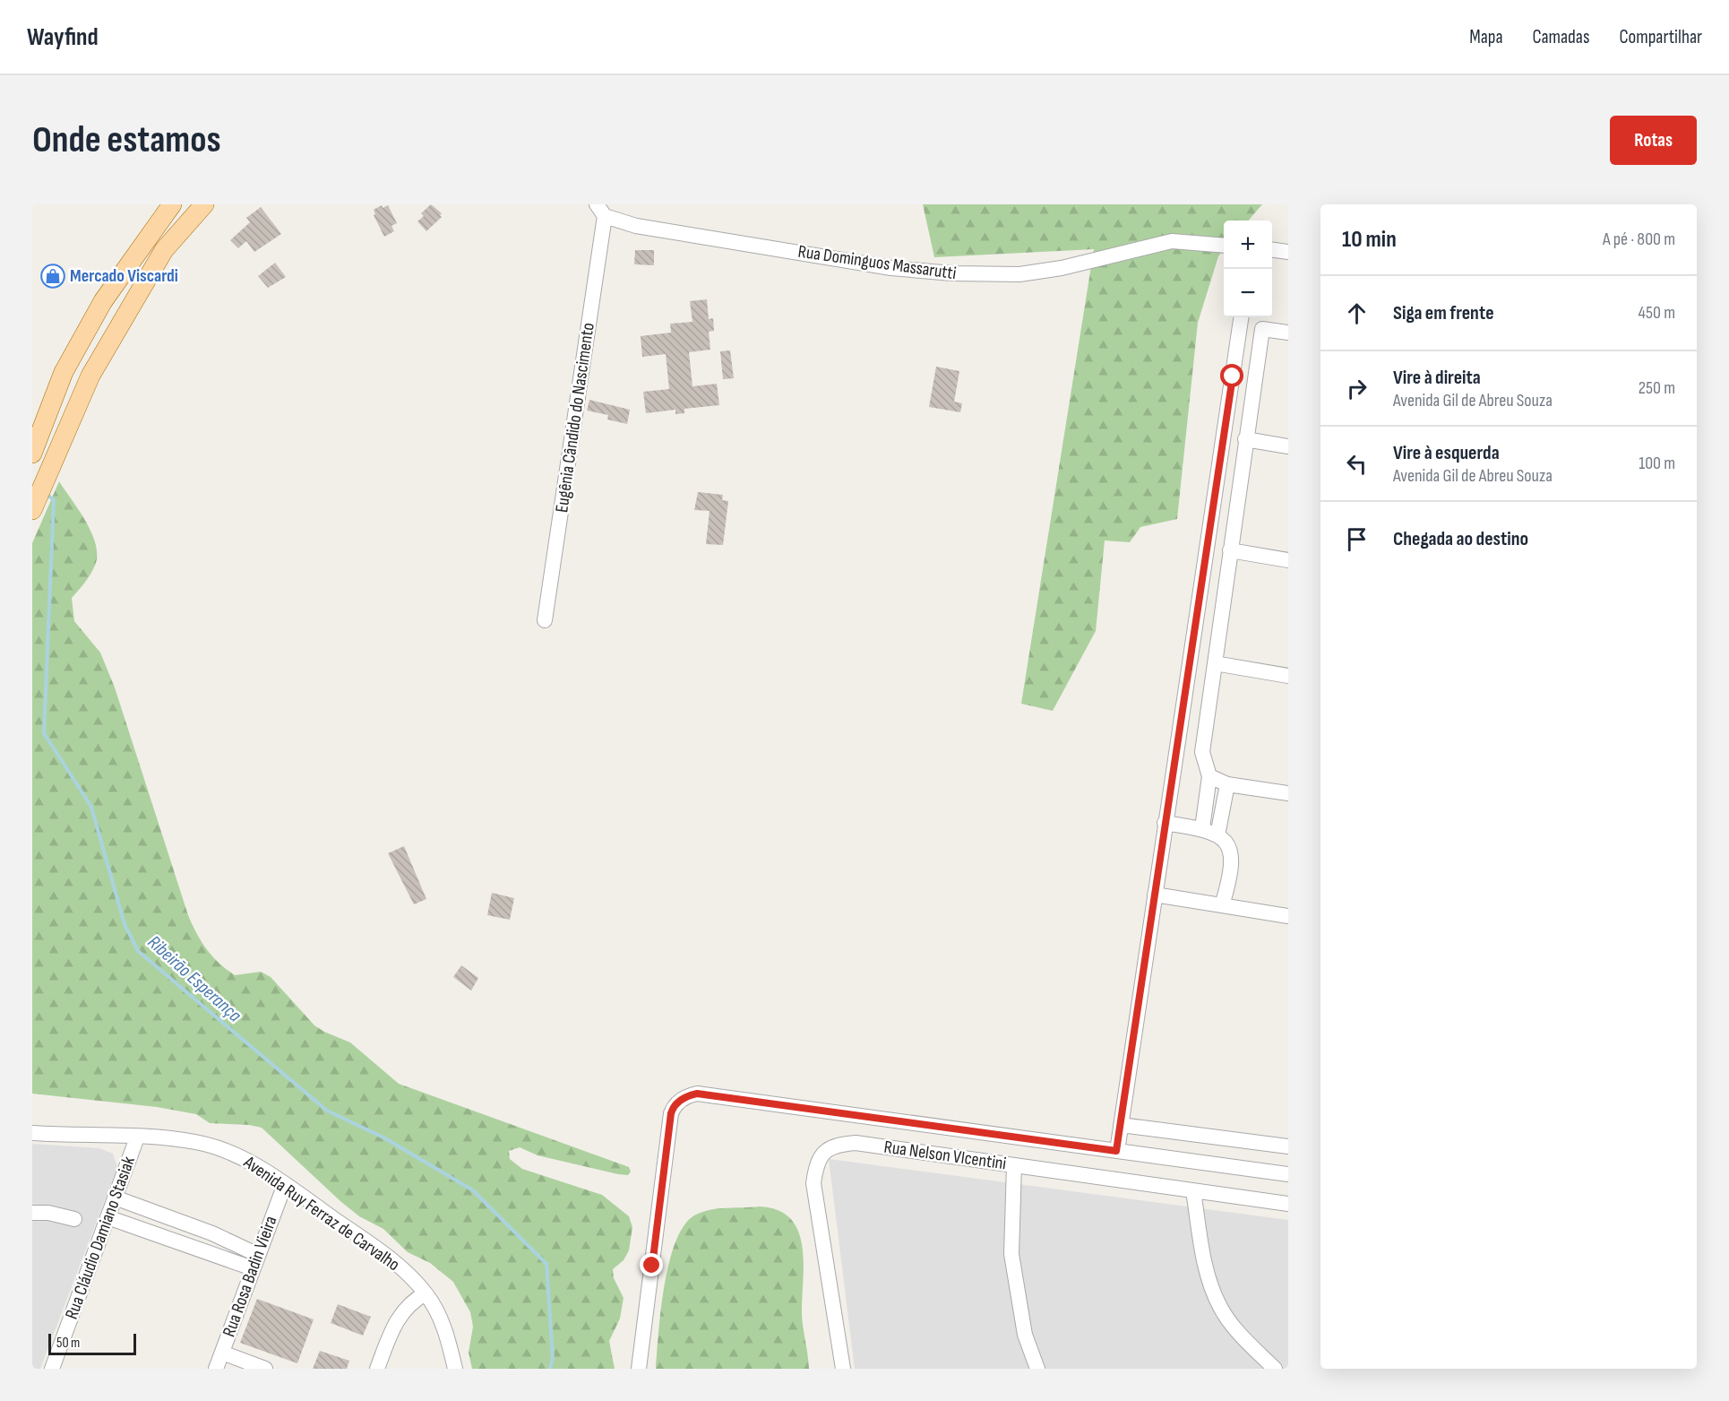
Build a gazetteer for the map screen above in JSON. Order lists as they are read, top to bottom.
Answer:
{
  "streets": {
    "street": [
      "Rua Dominguos Massarutti",
      "Eugênia Cândido do Nascimento",
      "Rua Nelson VIcentini",
      "Avenida Ruy Ferraz de Carvalho",
      "Rua Cláudio Damiano Stasiak",
      "Rua Rosa Badin Vieira"
    ]
  },
  "crossings": [
    ["Rua Dominguos Massarutti", "Eugênia Cândido do Nascimento"],
    ["Avenida Ruy Ferraz de Carvalho", "Rua Cláudio Damiano Stasiak"],
    ["Avenida Ruy Ferraz de Carvalho", "Rua Rosa Badin Vieira"]
  ],
  "water": ["Ribeirão Esperança"],
  "places": {
    "shop": ["Mercado Viscardi"]
  },
  "scale_bar": "50 m",
  "page": {
    "header": "Wayfind",
    "nav": ["Mapa", "Camadas", "Compartilhar"],
    "buttons": "Rotas",
    "title": "Onde estamos",
    "heading": ["10 min", "A pé · 800 m"],
    "map_buttons": ["+", "−"],
    "list": [
      ["Siga em frente", "450 m"],
      ["Vire à direita", "Avenida Gil de Abreu Souza", "250 m"],
      ["Vire à esquerda", "Avenida Gil de Abreu Souza", "100 m"],
      "Chegada ao destino"
    ],
    "scale": "50 m"
  }
}
